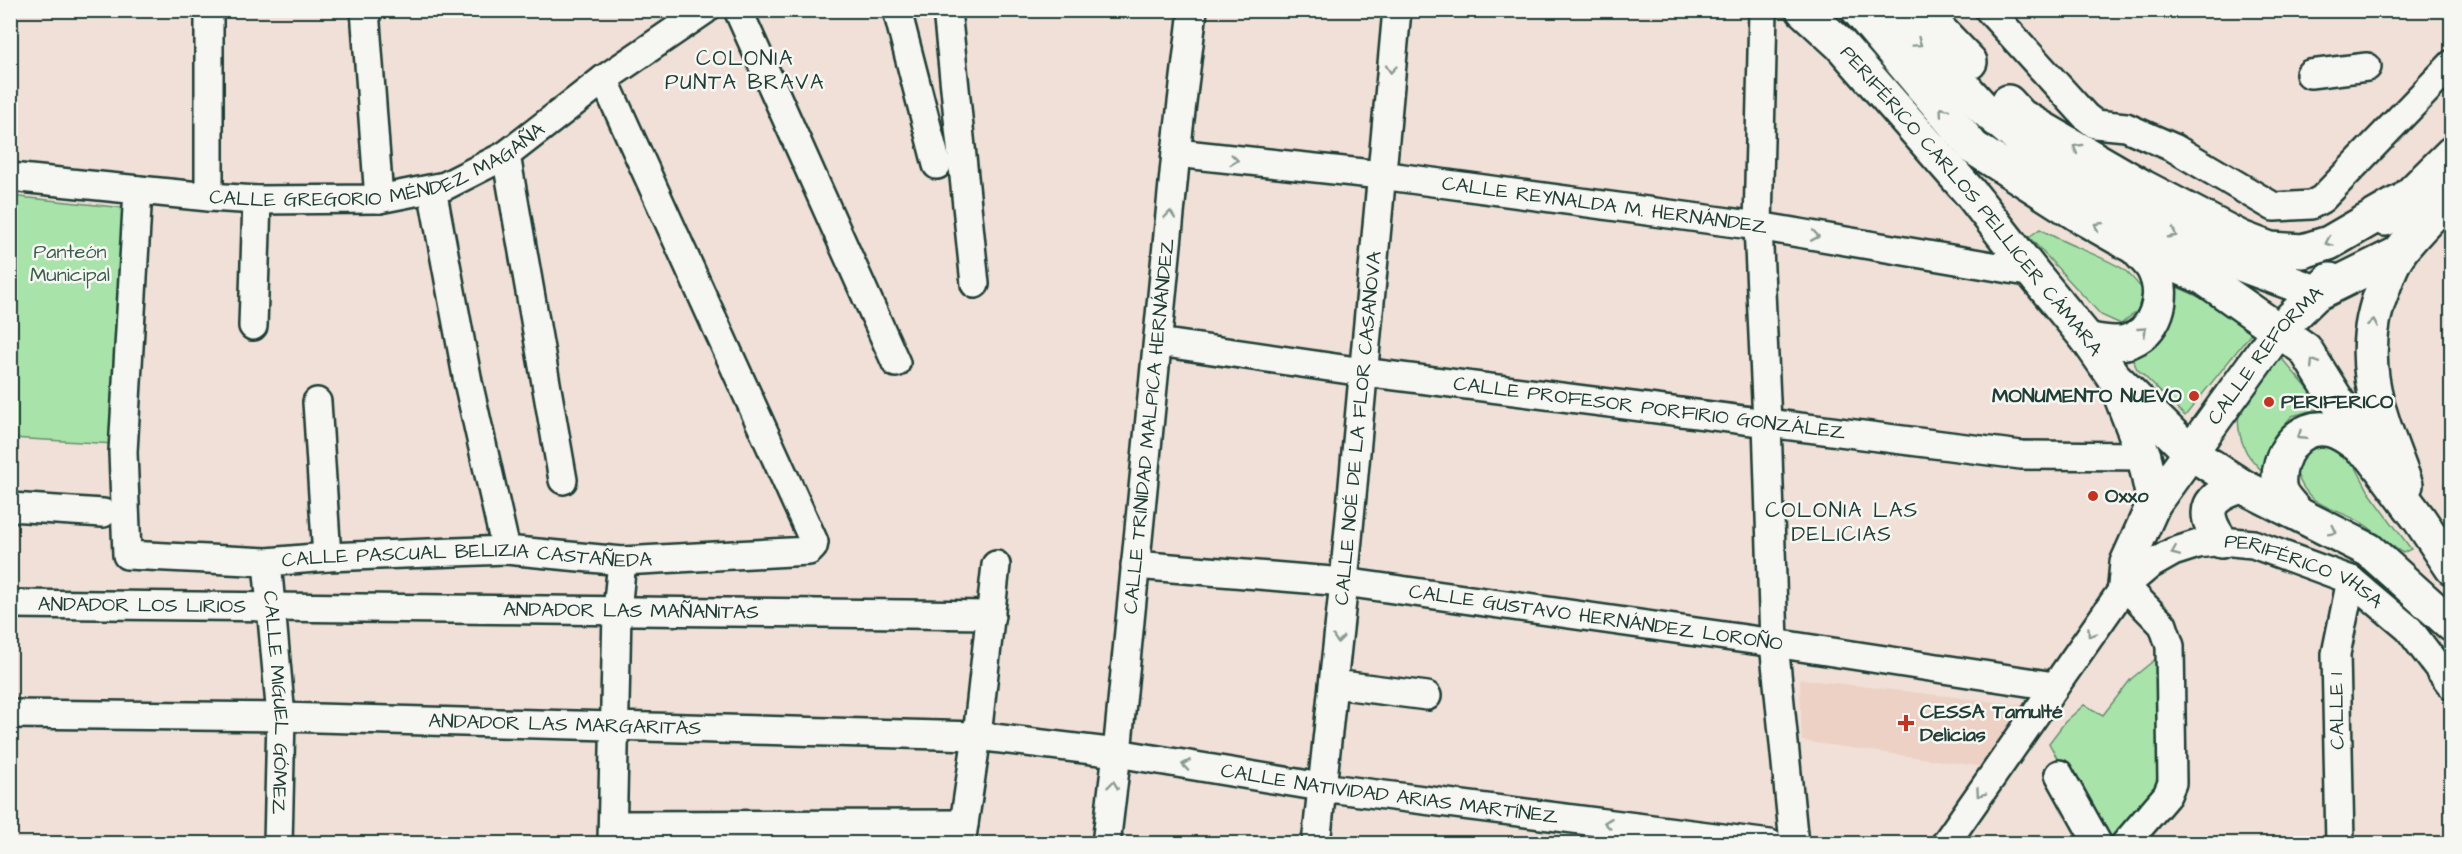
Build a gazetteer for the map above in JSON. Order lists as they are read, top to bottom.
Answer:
{
  "streets": {
    "main road": ["PERIFÉRICO CARLOS PELLICER CÁMARA", "CALLE REFORMA"],
    "street": [
      "CALLE GREGORIO MÉNDEZ MAGAÑA",
      "CALLE REYNALDA M. HERNÁNDEZ",
      "CALLE PROFESOR PORFIRIO GONZÁLEZ",
      "CALLE TRINIDAD MALPICA HERNÁNDEZ",
      "CALLE NOÉ DE LA FLOR CASANOVA",
      "CALLE PASCUAL BELIZIA CASTAÑEDA",
      "PERIFÉRICO VHSA",
      "ANDADOR LOS LIRIOS",
      "ANDADOR LAS MAÑANITAS",
      "CALLE GUSTAVO HERNÁNDEZ LOROÑO",
      "CALLE MIGUEL GÓMEZ",
      "CALLE 1",
      "ANDADOR LAS MARGARITAS",
      "CALLE NATIVIDAD ARIAS MARTÍNEZ"
    ]
  },
  "crossings": [
    ["CALLE GREGORIO MÉNDEZ MAGAÑA", "CALLE PASCUAL BELIZIA CASTAÑEDA"],
    ["PERIFÉRICO CARLOS PELLICER CÁMARA", "CALLE REYNALDA M. HERNÁNDEZ"],
    ["PERIFÉRICO CARLOS PELLICER CÁMARA", "CALLE REFORMA"],
    ["CALLE REYNALDA M. HERNÁNDEZ", "CALLE TRINIDAD MALPICA HERNÁNDEZ"],
    ["CALLE REYNALDA M. HERNÁNDEZ", "CALLE NOÉ DE LA FLOR CASANOVA"],
    ["CALLE REFORMA", "PERIFÉRICO VHSA"],
    ["CALLE PROFESOR PORFIRIO GONZÁLEZ", "CALLE TRINIDAD MALPICA HERNÁNDEZ"],
    ["CALLE PROFESOR PORFIRIO GONZÁLEZ", "CALLE NOÉ DE LA FLOR CASANOVA"],
    ["CALLE TRINIDAD MALPICA HERNÁNDEZ", "CALLE GUSTAVO HERNÁNDEZ LOROÑO"],
    ["CALLE TRINIDAD MALPICA HERNÁNDEZ", "ANDADOR LAS MARGARITAS"],
    ["CALLE TRINIDAD MALPICA HERNÁNDEZ", "CALLE NATIVIDAD ARIAS MARTÍNEZ"],
    ["CALLE NOÉ DE LA FLOR CASANOVA", "CALLE GUSTAVO HERNÁNDEZ LOROÑO"],
    ["CALLE NOÉ DE LA FLOR CASANOVA", "CALLE NATIVIDAD ARIAS MARTÍNEZ"],
    ["CALLE PASCUAL BELIZIA CASTAÑEDA", "CALLE MIGUEL GÓMEZ"],
    ["PERIFÉRICO VHSA", "CALLE GUSTAVO HERNÁNDEZ LOROÑO"],
    ["PERIFÉRICO VHSA", "CALLE 1"],
    ["ANDADOR LOS LIRIOS", "ANDADOR LAS MAÑANITAS"],
    ["ANDADOR LOS LIRIOS", "CALLE MIGUEL GÓMEZ"],
    ["ANDADOR LAS MAÑANITAS", "CALLE MIGUEL GÓMEZ"],
    ["CALLE MIGUEL GÓMEZ", "ANDADOR LAS MARGARITAS"],
    ["ANDADOR LAS MARGARITAS", "CALLE NATIVIDAD ARIAS MARTÍNEZ"]
  ],
  "one_way": ["CALLE REYNALDA M. HERNÁNDEZ", "PERIFÉRICO VHSA", "CALLE NATIVIDAD ARIAS MARTÍNEZ"],
  "districts": ["COLONIA PUNTA BRAVA", "COLONIA LAS DELICIAS"],
  "parks": ["Panteón Municipal"],
  "places": {
    "other": ["MONUMENTO NUEVO", "PERIFERICO", "Oxxo"],
    "health": ["CESSA Tamulté Delicias"]
  }
}
